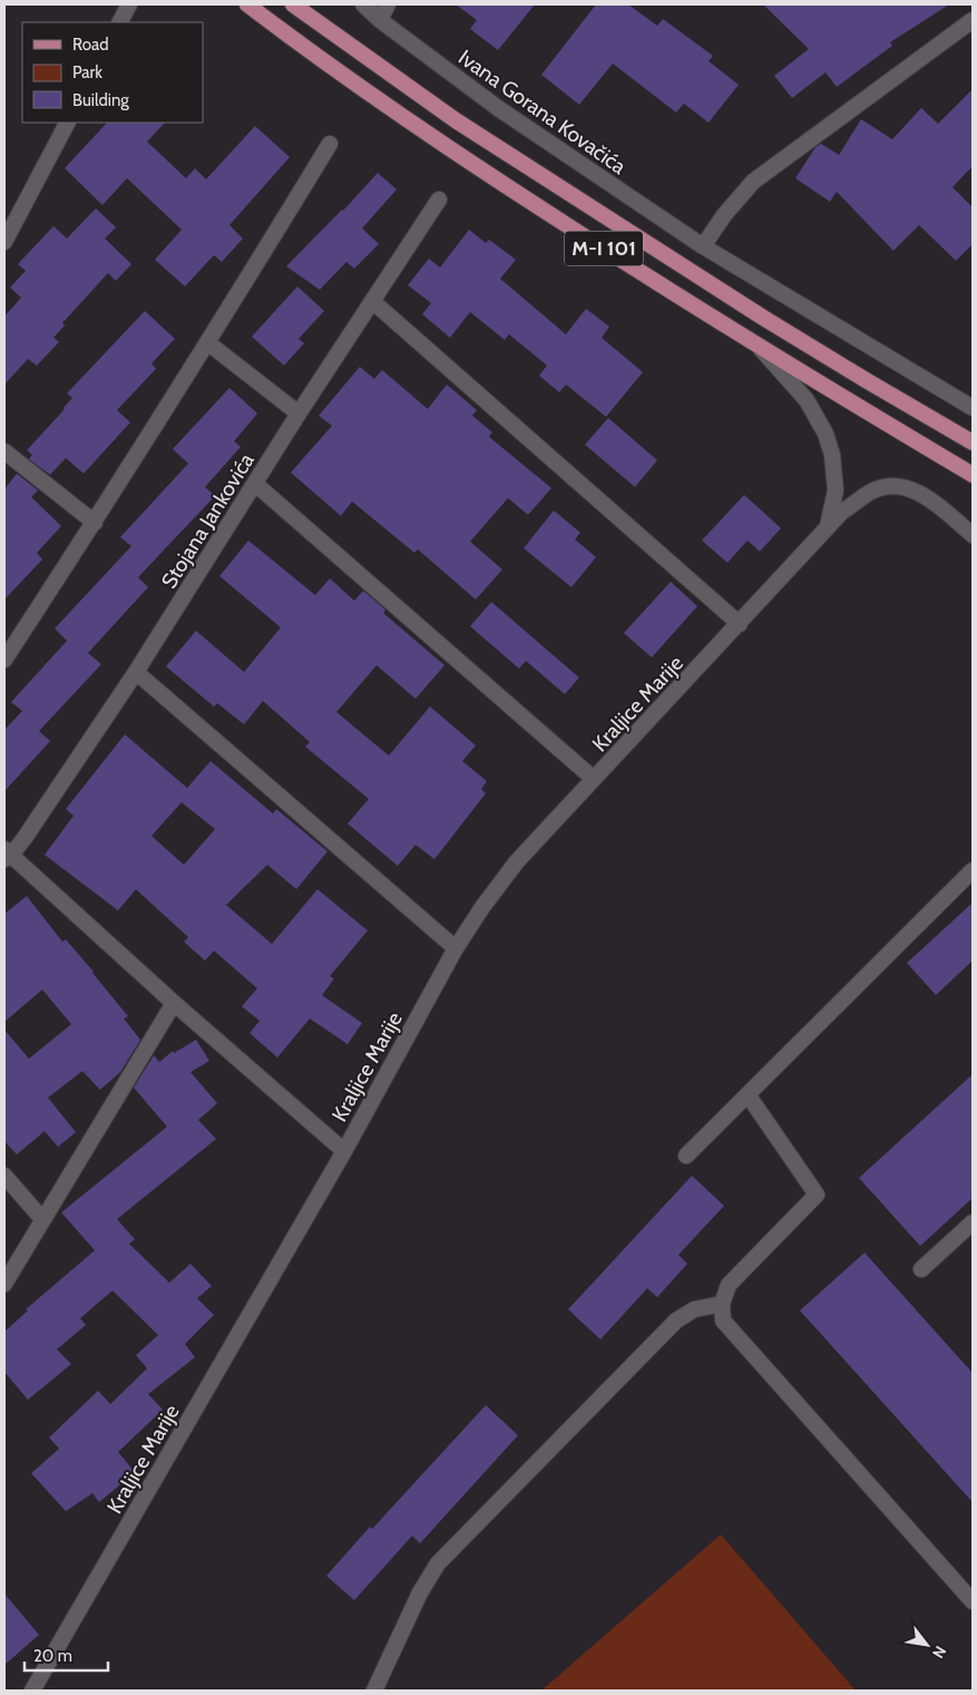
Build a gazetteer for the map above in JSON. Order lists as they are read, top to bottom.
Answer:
{
  "streets": {
    "main road": ["M-I 101"],
    "street": ["Ivana Gorana Kovačića", "Stojana Jankovića", "Kraljice Marije"]
  },
  "legend": ["Road", "Park", "Building"],
  "scale_bar": "20 m",
  "north": "bottom right"
}
